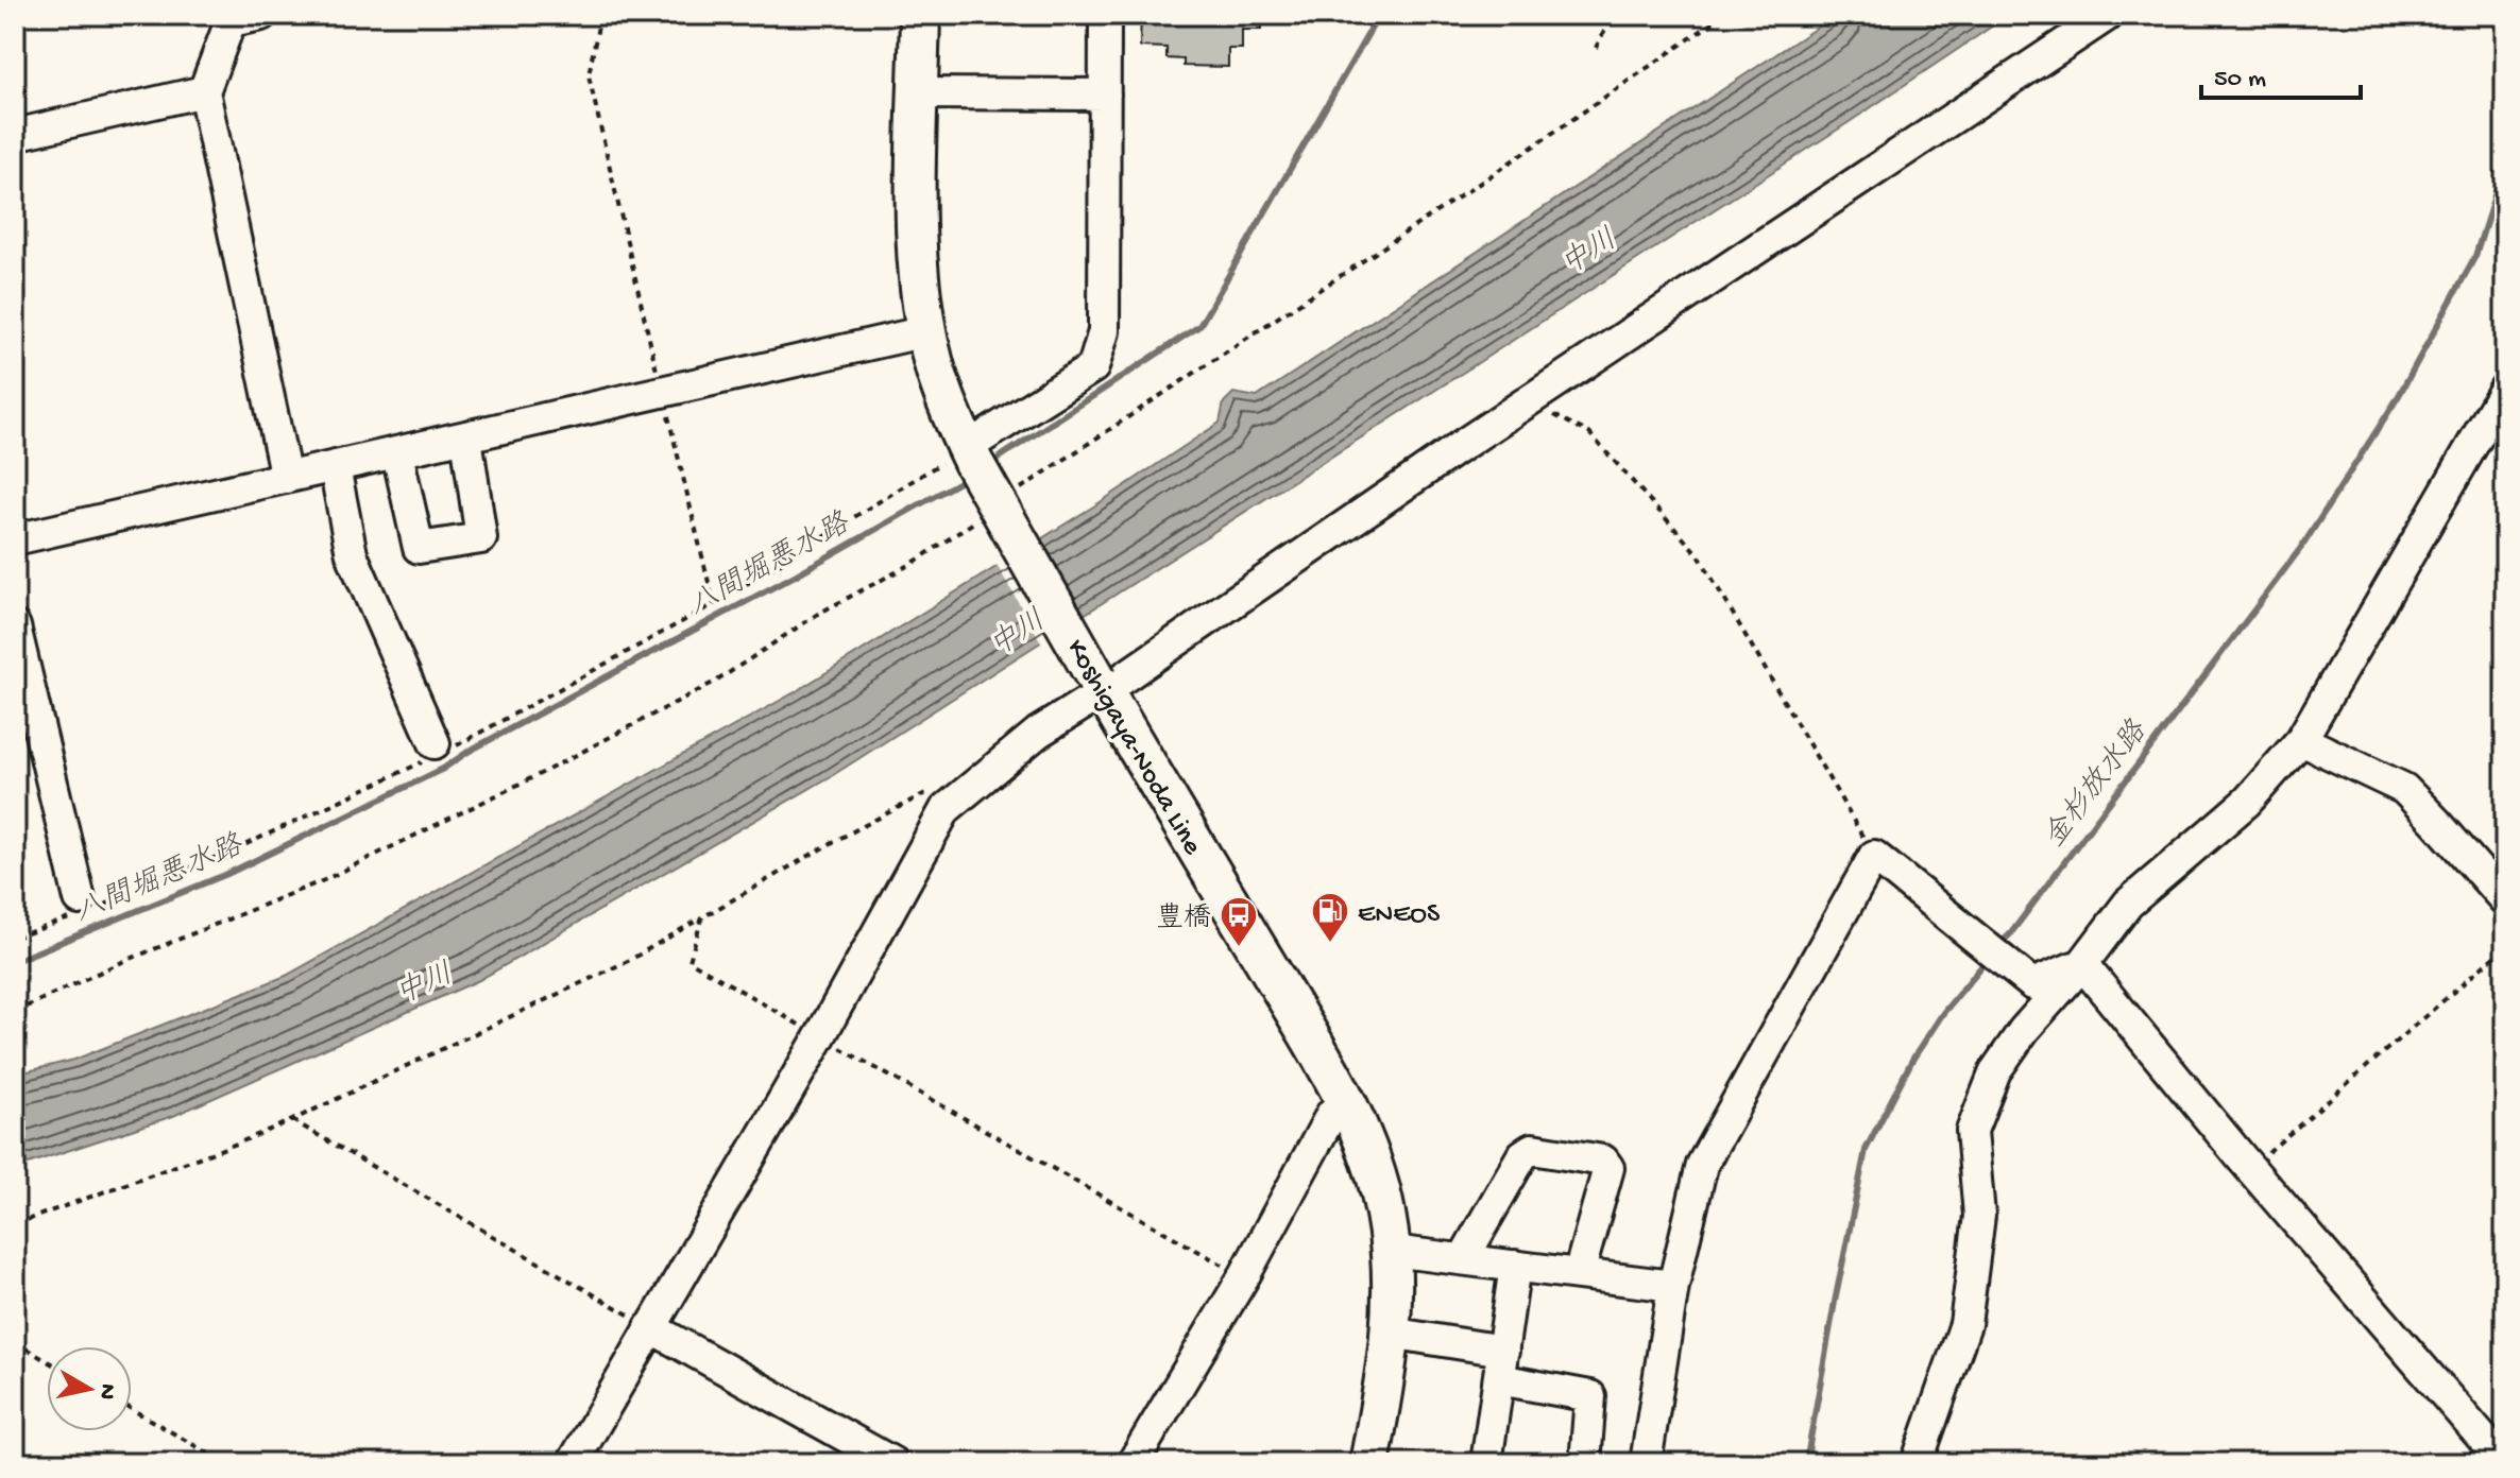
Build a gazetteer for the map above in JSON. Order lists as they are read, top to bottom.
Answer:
{
  "streets": {
    "main road": ["Koshigaya-Noda Line"]
  },
  "water": ["中川", "八間堀悪水路", "金杉放水路"],
  "places": {
    "fuel station": ["ENEOS"],
    "bus stop": ["豊橋"]
  },
  "scale_bar": "50 m",
  "north": "right"
}
